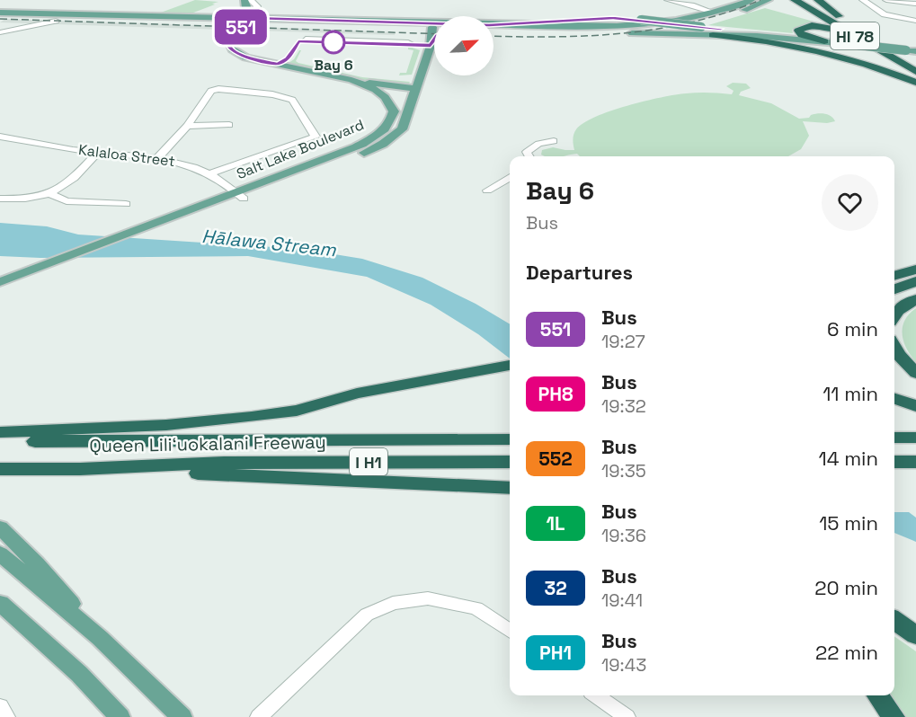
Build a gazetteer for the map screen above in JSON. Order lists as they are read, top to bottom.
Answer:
{
  "streets": {
    "highway": ["HI 78", "Queen Liliʻuokalani Freeway", "I H1"],
    "main road": ["Salt Lake Boulevard"],
    "street": ["Kalaloa Street"]
  },
  "crossings": [
    ["Salt Lake Boulevard", "Kalaloa Street"]
  ],
  "water": ["Hālawa Stream"],
  "places": ["Bay 6"],
  "lines": ["bus line 551"],
  "north": "top right",
  "page": {
    "on_map": "551",
    "heading": [
      ["Bay 6", "Bus"],
      "Departures"
    ],
    "list": [
      {
        "mark": "551",
        "name": "Bus",
        "note": "19:27",
        "value": "6 min"
      },
      {
        "mark": "PH8",
        "name": "Bus",
        "note": "19:32",
        "value": "11 min"
      },
      {
        "mark": "552",
        "name": "Bus",
        "note": "19:35",
        "value": "14 min"
      },
      {
        "mark": "1L",
        "name": "Bus",
        "note": "19:36",
        "value": "15 min"
      },
      {
        "mark": "32",
        "name": "Bus",
        "note": "19:41",
        "value": "20 min"
      },
      {
        "mark": "PH1",
        "name": "Bus",
        "note": "19:43",
        "value": "22 min"
      }
    ]
  }
}
